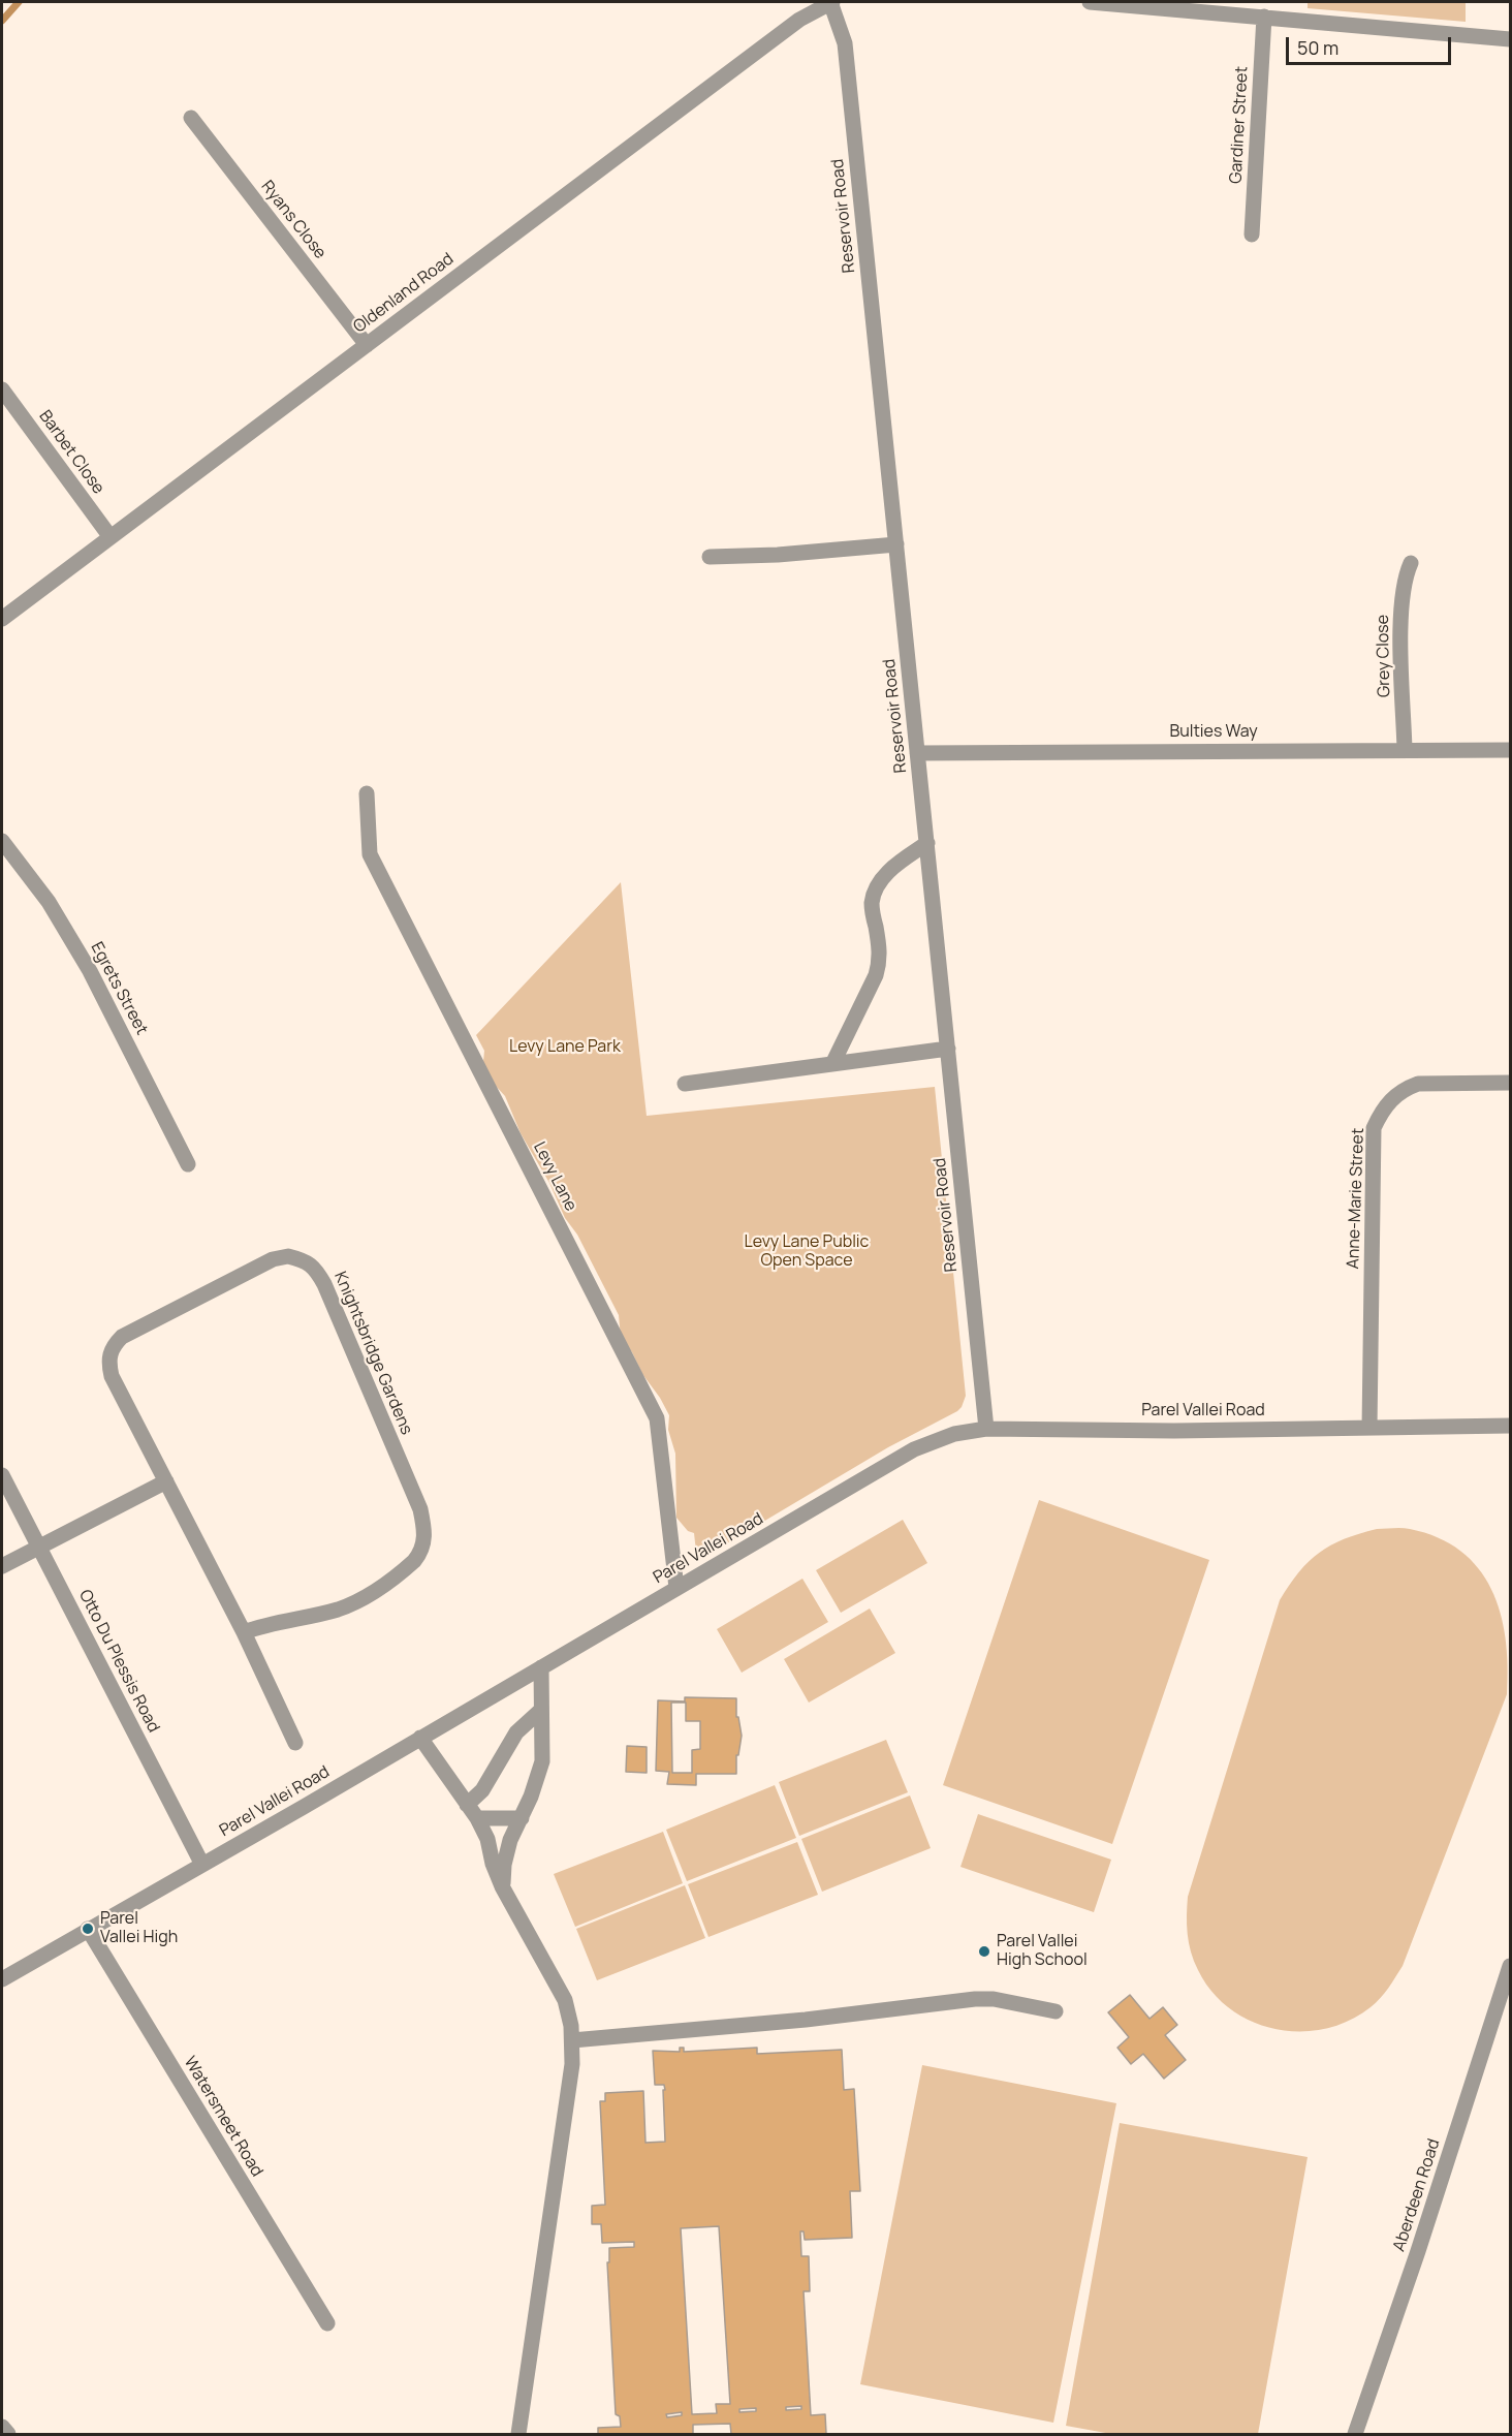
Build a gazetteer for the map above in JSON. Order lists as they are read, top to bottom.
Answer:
{
  "streets": {
    "street": [
      "Gardiner Street",
      "Reservoir Road",
      "Ryans Close",
      "Oldenland Road",
      "Barbet Close",
      "Grey Close",
      "Bulties Way",
      "Egrets Street",
      "Levy Lane",
      "Anne-Marie Street",
      "Knightsbridge Gardens",
      "Parel Vallei Road",
      "Otto Du Plessis Road",
      "Watersmeet Road",
      "Aberdeen Road"
    ]
  },
  "crossings": [
    ["Reservoir Road", "Oldenland Road"],
    ["Reservoir Road", "Bulties Way"],
    ["Reservoir Road", "Parel Vallei Road"],
    ["Ryans Close", "Oldenland Road"],
    ["Oldenland Road", "Barbet Close"],
    ["Grey Close", "Bulties Way"],
    ["Levy Lane", "Parel Vallei Road"],
    ["Anne-Marie Street", "Parel Vallei Road"],
    ["Parel Vallei Road", "Otto Du Plessis Road"],
    ["Parel Vallei Road", "Watersmeet Road"]
  ],
  "parks": ["Levy Lane Park", "Levy Lane Public Open Space"],
  "places": ["Parel Vallei High", "Parel Vallei High School"],
  "scale_bar": "50 m"
}
